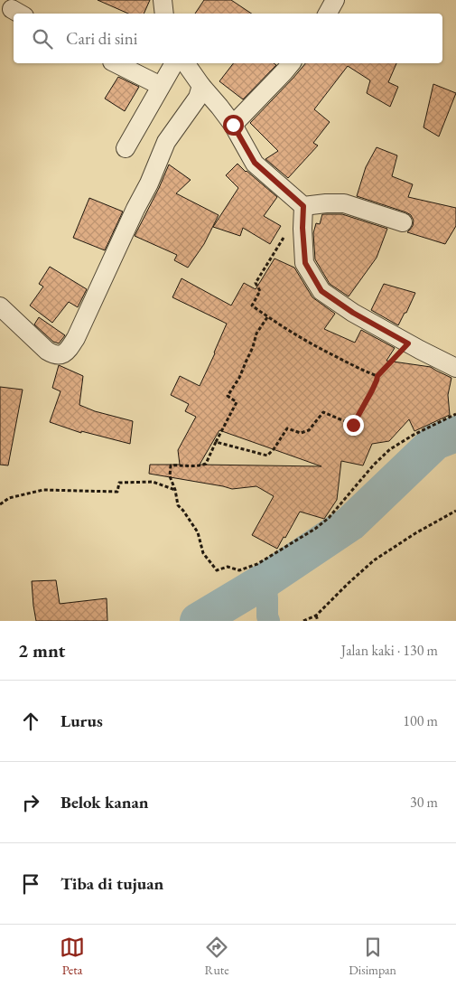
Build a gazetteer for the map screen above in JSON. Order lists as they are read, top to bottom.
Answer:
{
  "page": {
    "search": "Cari di sini",
    "heading": ["2 mnt", "Jalan kaki · 130 m"],
    "list": [
      ["Lurus", "100 m"],
      ["Belok kanan", "30 m"],
      "Tiba di tujuan"
    ],
    "nav": ["Peta", "Rute", "Disimpan"]
  }
}
